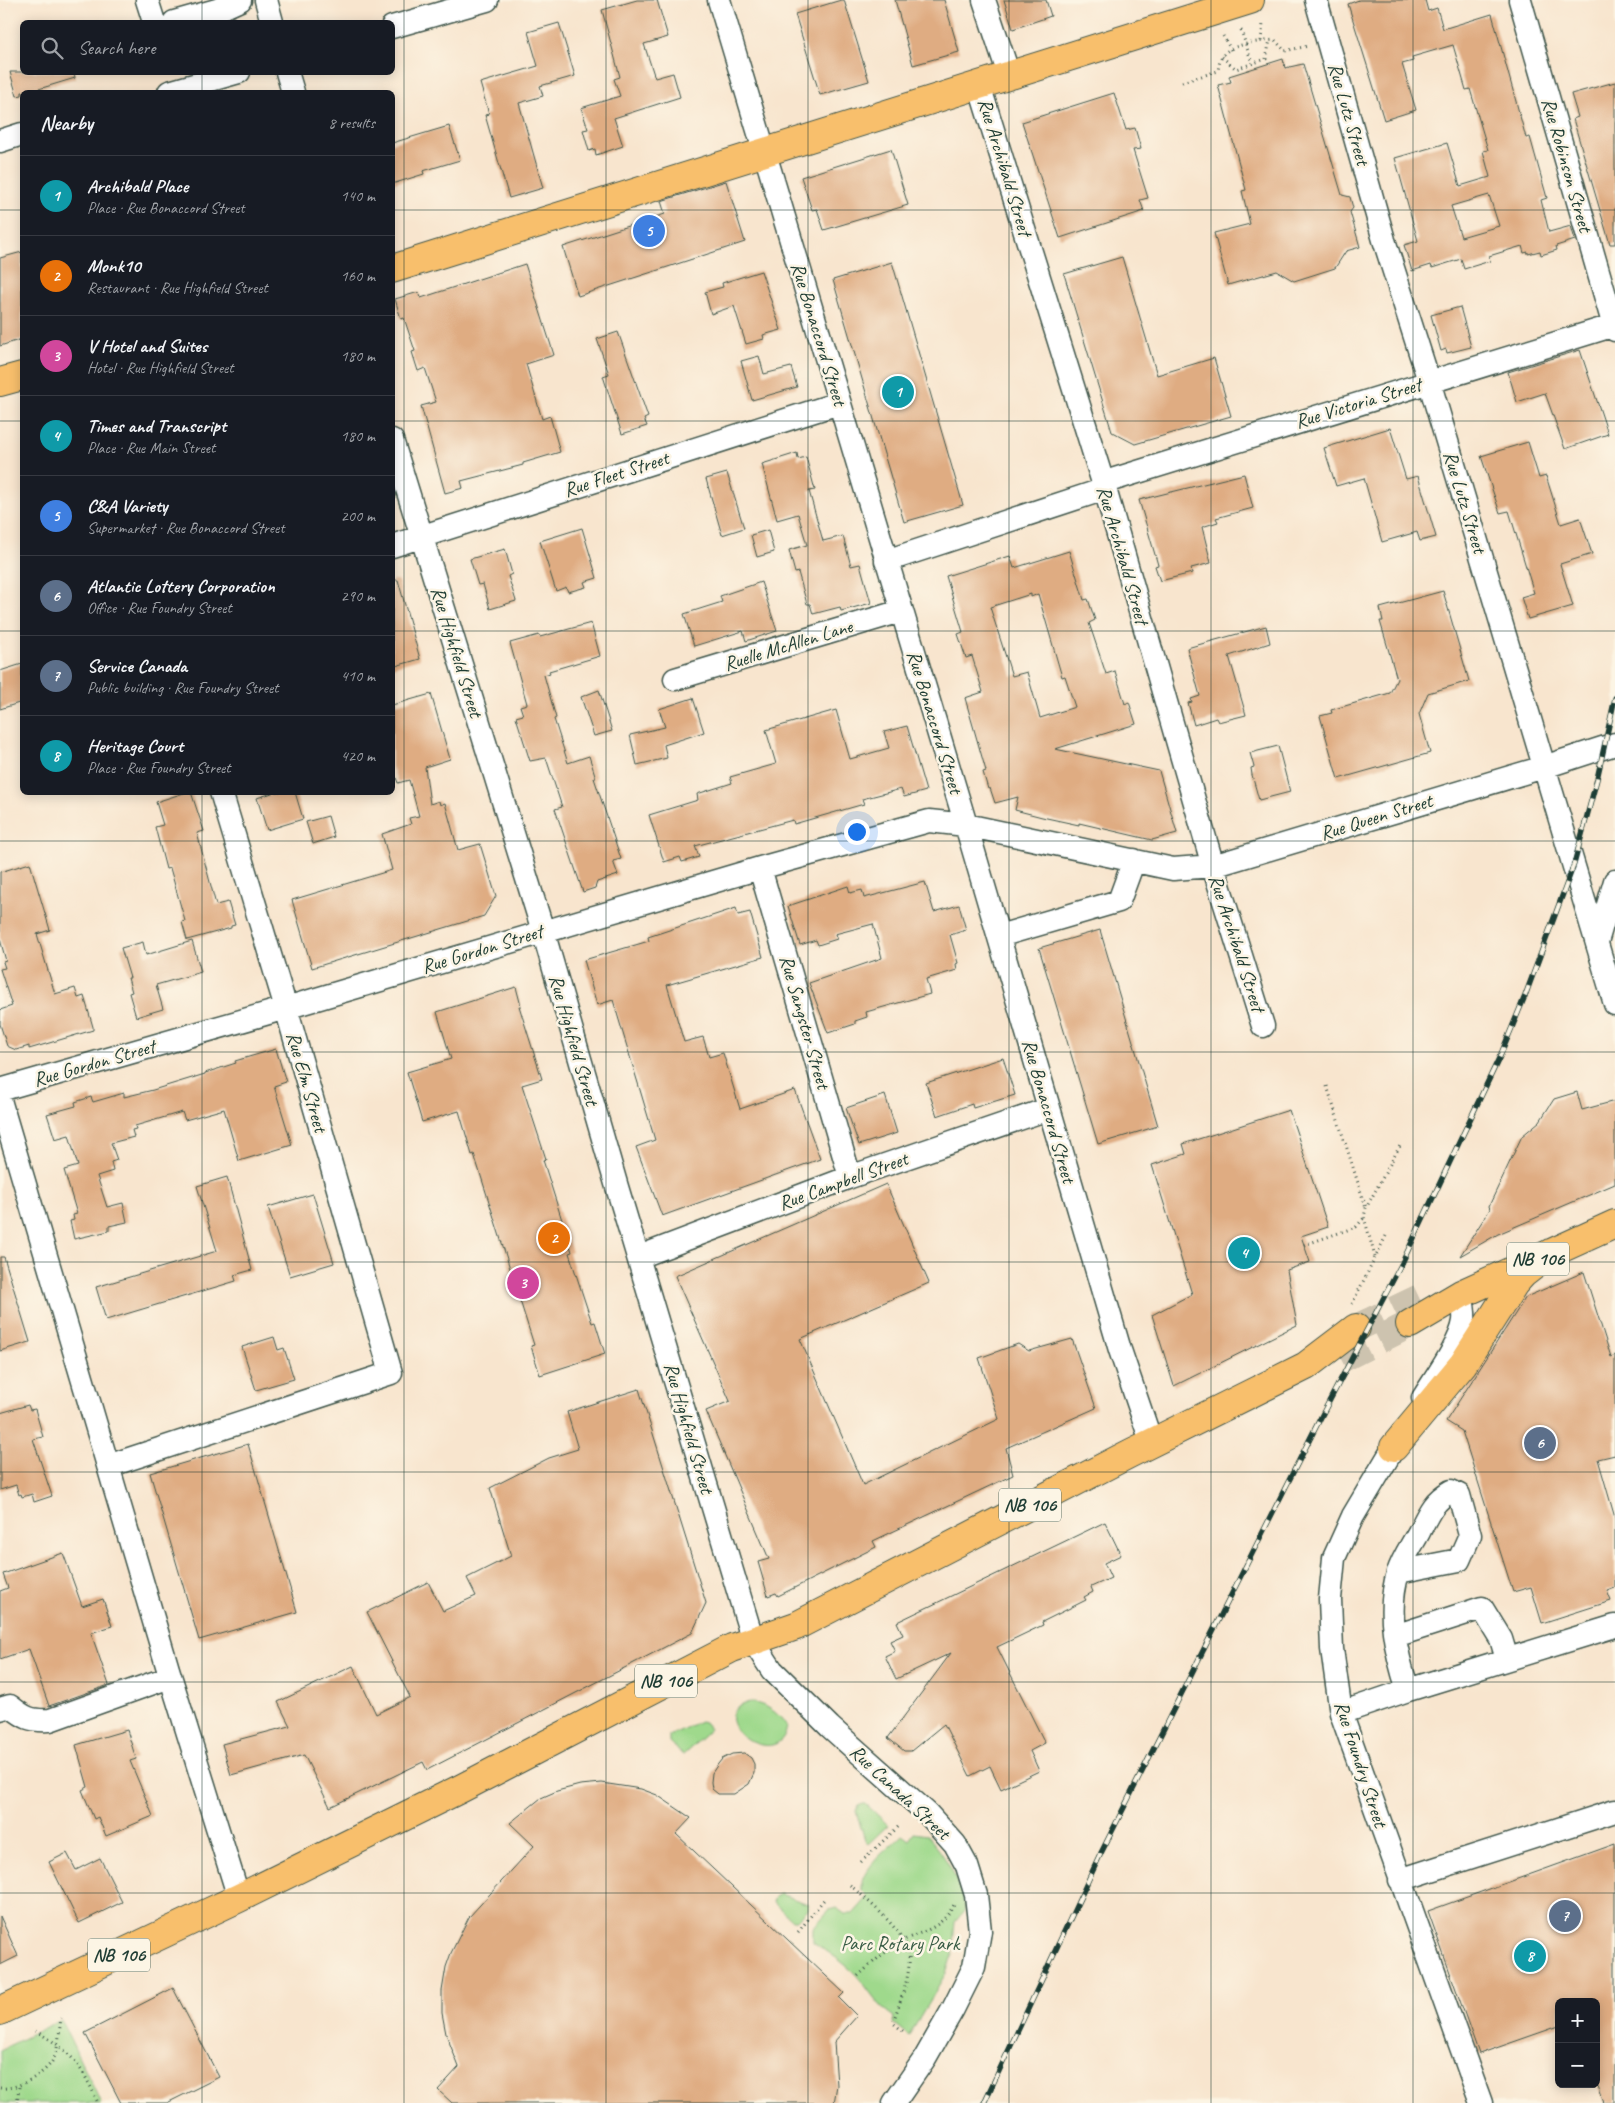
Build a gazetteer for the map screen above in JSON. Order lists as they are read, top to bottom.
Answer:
{
  "streets": {
    "main road": ["NB 106"],
    "street": [
      "Rue Lutz Street",
      "Rue Robinson Street",
      "Rue Archibald Street",
      "Rue Bonaccord Street",
      "Rue Victoria Street",
      "Rue Fleet Street",
      "Ruelle McAllen Lane",
      "Rue Highfield Street",
      "Rue Queen Street",
      "Rue Gordon Street",
      "Rue Sangster Street",
      "Rue Elm Street",
      "Rue Campbell Street",
      "Rue Foundry Street",
      "Rue Canada Street"
    ]
  },
  "crossings": [
    ["Rue Lutz Street", "Rue Victoria Street"],
    ["Rue Lutz Street", "Rue Queen Street"],
    ["Rue Robinson Street", "Rue Victoria Street"],
    ["Rue Archibald Street", "Rue Victoria Street"],
    ["Rue Archibald Street", "Rue Queen Street"],
    ["Rue Bonaccord Street", "Rue Victoria Street"],
    ["Rue Bonaccord Street", "Rue Fleet Street"],
    ["Rue Bonaccord Street", "Ruelle McAllen Lane"],
    ["Rue Bonaccord Street", "Rue Queen Street"],
    ["Rue Bonaccord Street", "Rue Gordon Street"],
    ["Rue Bonaccord Street", "Rue Campbell Street"],
    ["Rue Bonaccord Street", "NB 106"],
    ["Rue Fleet Street", "Rue Highfield Street"],
    ["Rue Highfield Street", "Rue Gordon Street"],
    ["Rue Highfield Street", "Rue Campbell Street"],
    ["Rue Highfield Street", "NB 106"],
    ["Rue Highfield Street", "Rue Canada Street"],
    ["Rue Queen Street", "Rue Gordon Street"],
    ["Rue Gordon Street", "Rue Sangster Street"],
    ["Rue Gordon Street", "Rue Elm Street"],
    ["Rue Sangster Street", "Rue Campbell Street"],
    ["NB 106", "Rue Foundry Street"],
    ["NB 106", "Rue Canada Street"]
  ],
  "parks": ["Parc Rotary Park"],
  "page": {
    "search": "Search here",
    "heading": ["Nearby", "8 results"],
    "list": [
      {
        "mark": "1",
        "name": "Archibald Place",
        "note": "Place · Rue Bonaccord Street",
        "value": "140 m"
      },
      {
        "mark": "2",
        "name": "Monk10",
        "note": "Restaurant · Rue Highfield Street",
        "value": "160 m"
      },
      {
        "mark": "3",
        "name": "V Hotel and Suites",
        "note": "Hotel · Rue Highfield Street",
        "value": "180 m"
      },
      {
        "mark": "4",
        "name": "Times and Transcript",
        "note": "Place · Rue Main Street",
        "value": "180 m"
      },
      {
        "mark": "5",
        "name": "C&A Variety",
        "note": "Supermarket · Rue Bonaccord Street",
        "value": "200 m"
      },
      {
        "mark": "6",
        "name": "Atlantic Lottery Corporation",
        "note": "Office · Rue Foundry Street",
        "value": "290 m"
      },
      {
        "mark": "7",
        "name": "Service Canada",
        "note": "Public building · Rue Foundry Street",
        "value": "410 m"
      },
      {
        "mark": "8",
        "name": "Heritage Court",
        "note": "Place · Rue Foundry Street",
        "value": "420 m"
      }
    ],
    "pins": [
      "5",
      "1",
      "2",
      "4",
      "3",
      "6",
      "7",
      "8"
    ],
    "map_buttons": ["+", "−"]
  }
}
